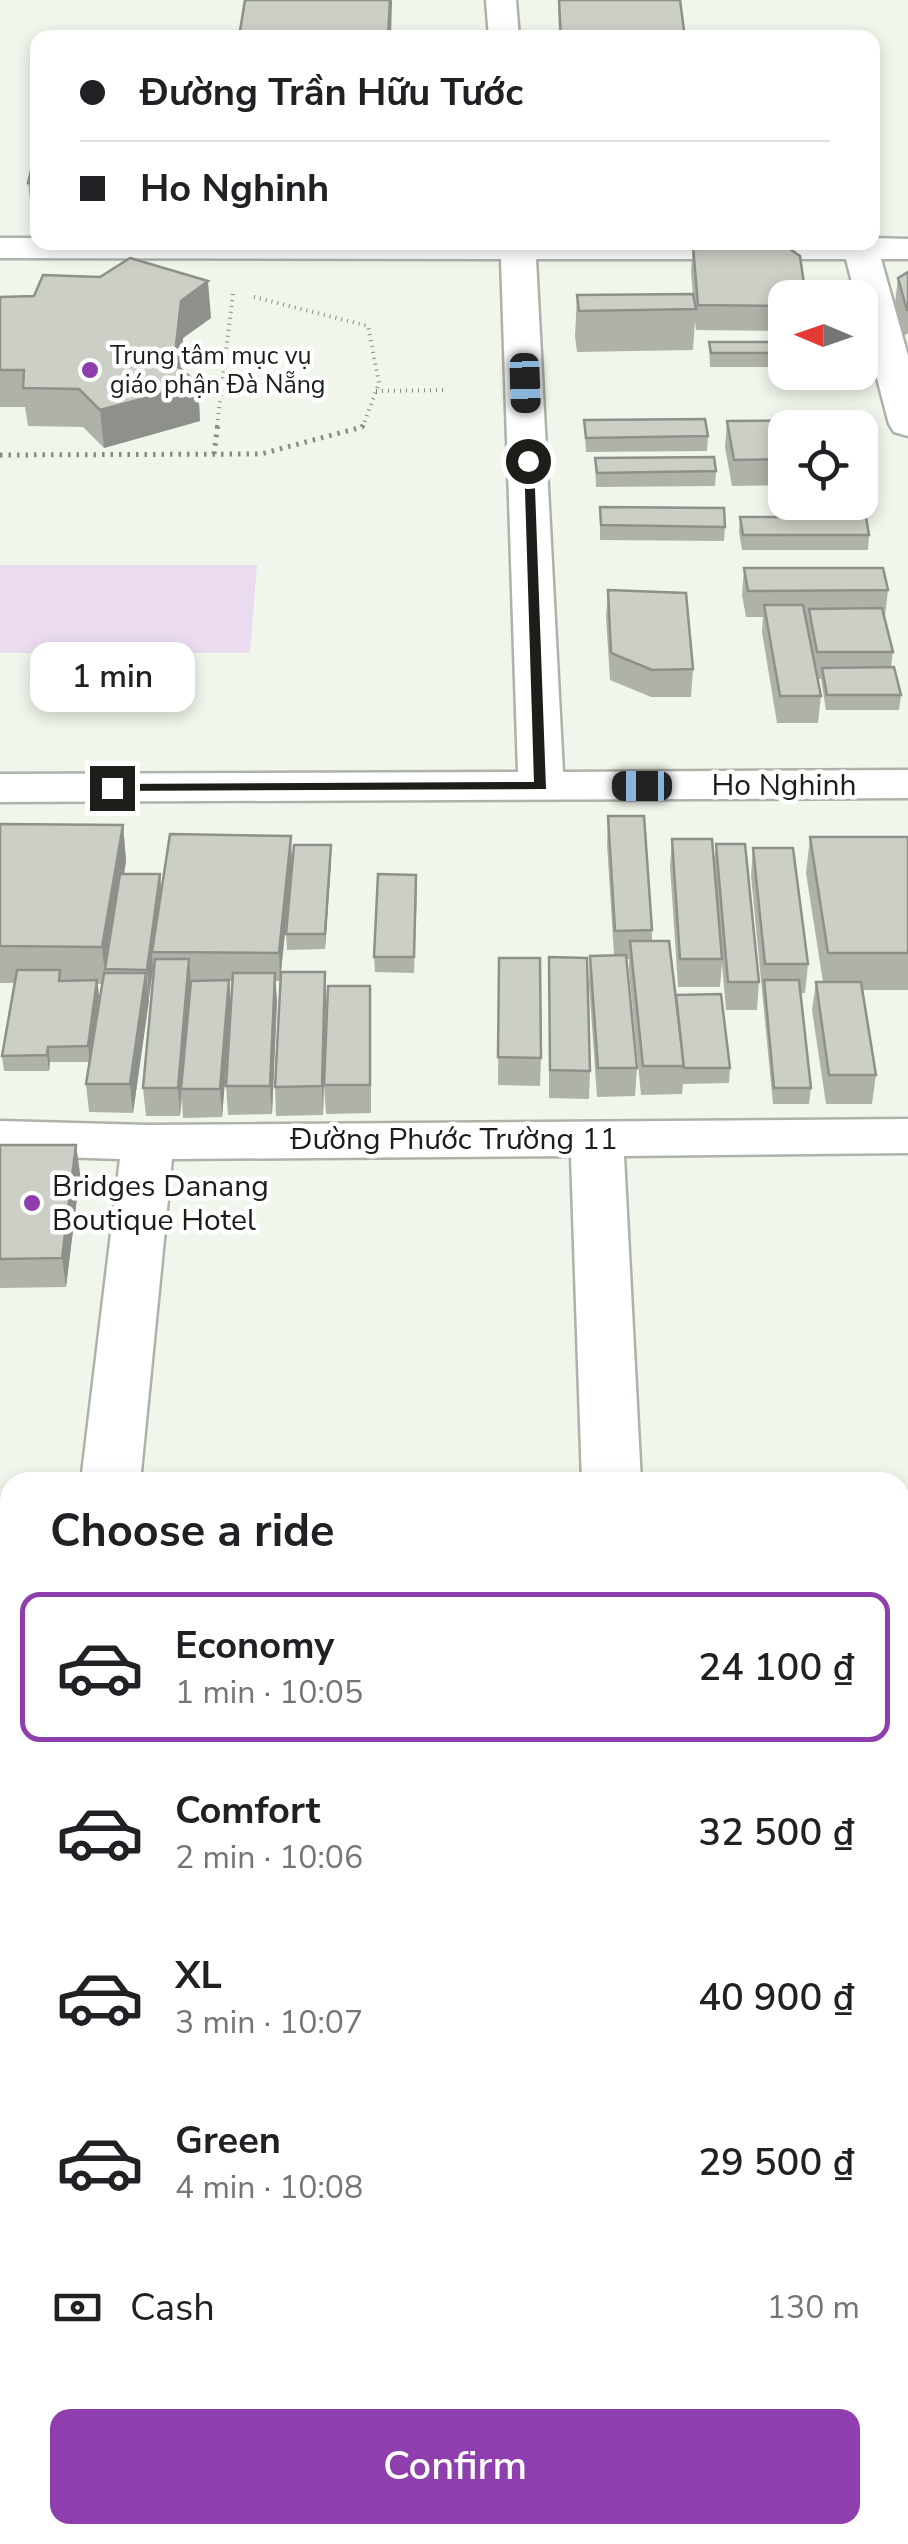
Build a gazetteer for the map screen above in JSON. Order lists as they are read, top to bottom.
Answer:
{
  "streets": {
    "street": ["Ho Nghinh", "Đường Phước Trường 11"]
  },
  "places": ["Trung tâm mục vụ giáo phận Đà Nẵng", "Bridges Danang Boutique Hotel"],
  "north": "left",
  "page": {
    "banner": ["Đường Trần Hữu Tước", "Ho Nghinh"],
    "bubble": "1 min",
    "heading": "Choose a ride",
    "list": [
      {
        "name": "Economy",
        "note": "1 min · 10:05",
        "value": "24 100 ₫"
      },
      {
        "name": "Comfort",
        "note": "2 min · 10:06",
        "value": "32 500 ₫"
      },
      {
        "name": "XL",
        "note": "3 min · 10:07",
        "value": "40 900 ₫"
      },
      {
        "name": "Green",
        "note": "4 min · 10:08",
        "value": "29 500 ₫"
      }
    ],
    "pay": ["Cash", "130 m"],
    "buttons": "Confirm"
  }
}
